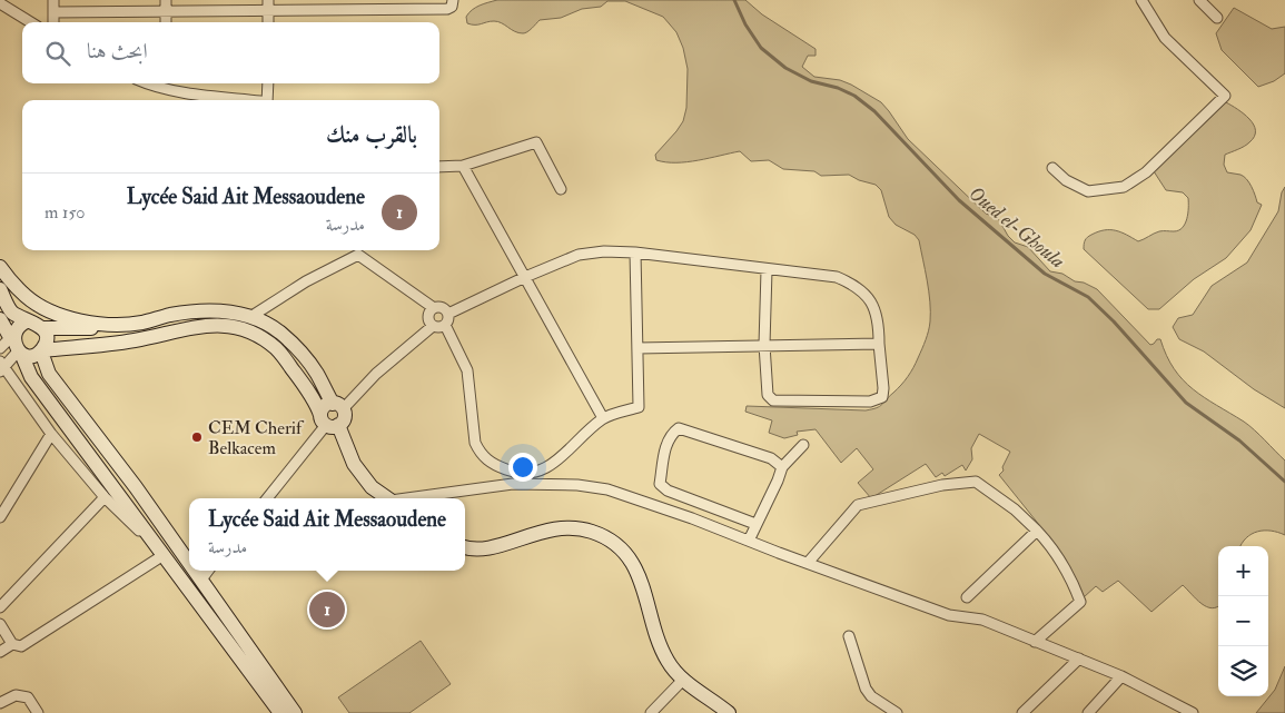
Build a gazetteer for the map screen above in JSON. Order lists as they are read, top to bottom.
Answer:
{
  "water": ["Oued el-Ghoula"],
  "places": ["CEM Cherif Belkacem"],
  "page": {
    "search": "ابحث هنا",
    "heading": "بالقرب منك",
    "list": [
      {
        "mark": "1",
        "name": "Lycée Said Ait Messaoudene",
        "note": "مدرسة",
        "value": "150 m"
      }
    ],
    "popup": ["Lycée Said Ait Messaoudene", "مدرسة"],
    "map_buttons": ["+", "−"],
    "pins": "1"
  }
}
